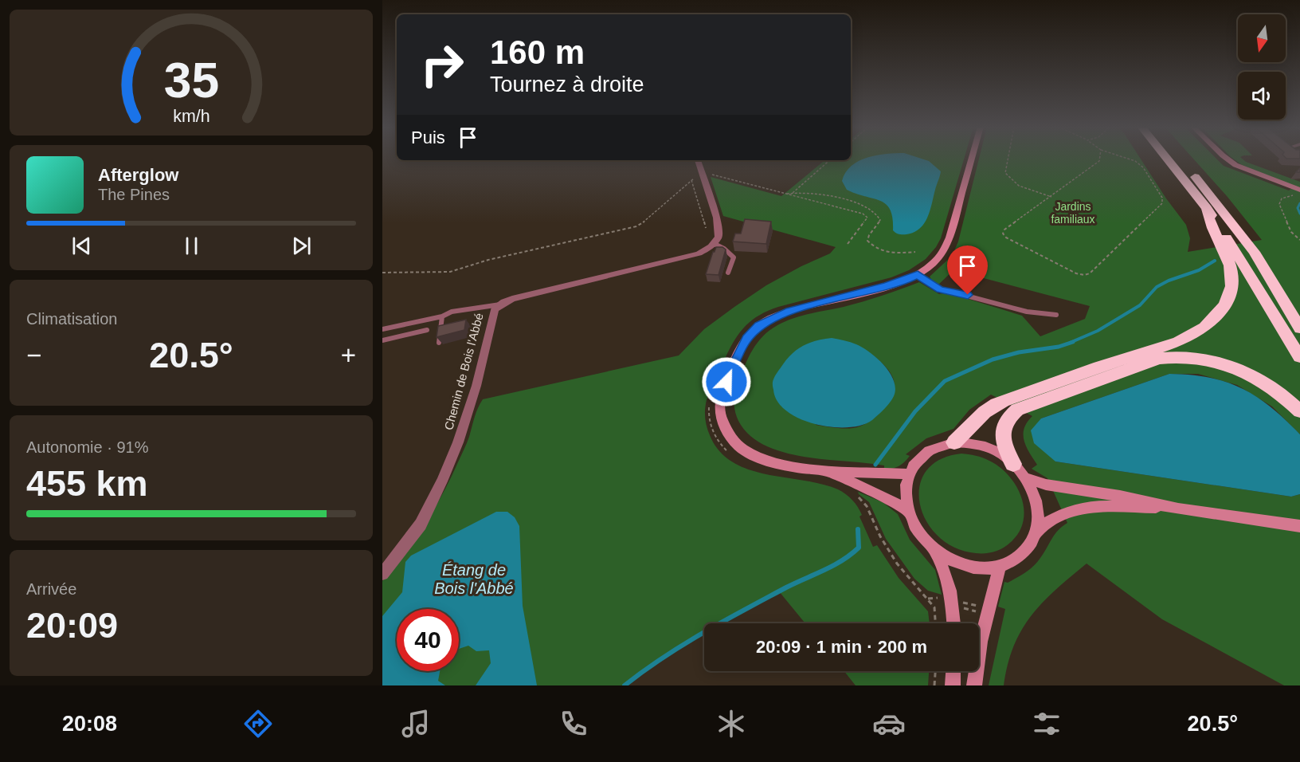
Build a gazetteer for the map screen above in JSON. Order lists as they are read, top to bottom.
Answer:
{
  "streets": {
    "street": ["Chemin de Bois l'Abbé"]
  },
  "water": ["Étang de Bois l'Abbé"],
  "parks": ["Jardins familiaux"],
  "north": "bottom",
  "page": {
    "turn": ["160 m", "Tournez à droite"],
    "then": "Puis",
    "song": ["Afterglow", "The Pines"],
    "tile": [
      "Climatisation",
      ["Autonomie · 91%", "455 km"],
      ["Arrivée", "20:09"]
    ],
    "heat": ["−", "20.5°", "+"],
    "limit": "40",
    "trip": "20:09 · 1 min · 200 m",
    "tabs": ["20:08", "20.5°"],
    "gauge": ["35", "km/h"]
  }
}
